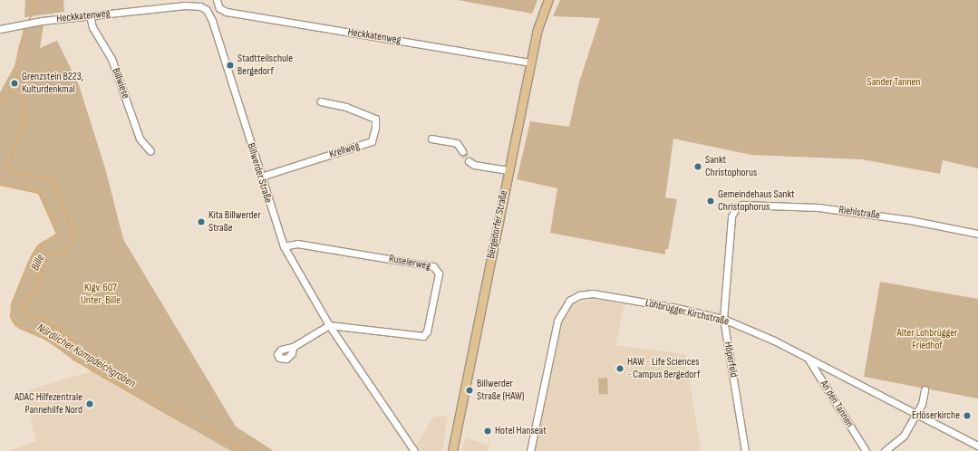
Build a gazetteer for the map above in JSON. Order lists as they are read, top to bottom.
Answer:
{
  "streets": {
    "main road": ["Bergedorfer Straße"],
    "street": [
      "Heckkatenweg",
      "Billwiese",
      "Krellweg",
      "Billwerder Straße",
      "Riehlstraße",
      "Ruselerweg",
      "Lohbrügger Kirchstraße",
      "Höperfeld",
      "An den Tannen"
    ]
  },
  "crossings": [
    ["Heckkatenweg", "Billwiese"],
    ["Heckkatenweg", "Billwerder Straße"],
    ["Heckkatenweg", "Bergedorfer Straße"],
    ["Krellweg", "Billwerder Straße"],
    ["Billwerder Straße", "Ruselerweg"],
    ["Riehlstraße", "Höperfeld"],
    ["Lohbrügger Kirchstraße", "Höperfeld"],
    ["Lohbrügger Kirchstraße", "An den Tannen"]
  ],
  "water": ["Bille", "Nördlicher Kampdeichgraben"],
  "parks": ["Sander Tannen", "Klgv. 607 Unter-Bille", "Alter Lohbrügger Friedhof"],
  "places": [
    "Stadtteilschule Bergedorf",
    "Grenzstein B223, Kulturdenkmal",
    "Sankt Christophorus",
    "Gemeindehaus Sankt Christophorus",
    "Kita Billwerder Straße",
    "HAW - Life Sciences - Campus Bergedorf",
    "Billwerder Straße (HAW)",
    "ADAC Hilfezentrale Pannehilfe Nord",
    "Erlöserkirche",
    "Hotel Hanseat"
  ]
}
